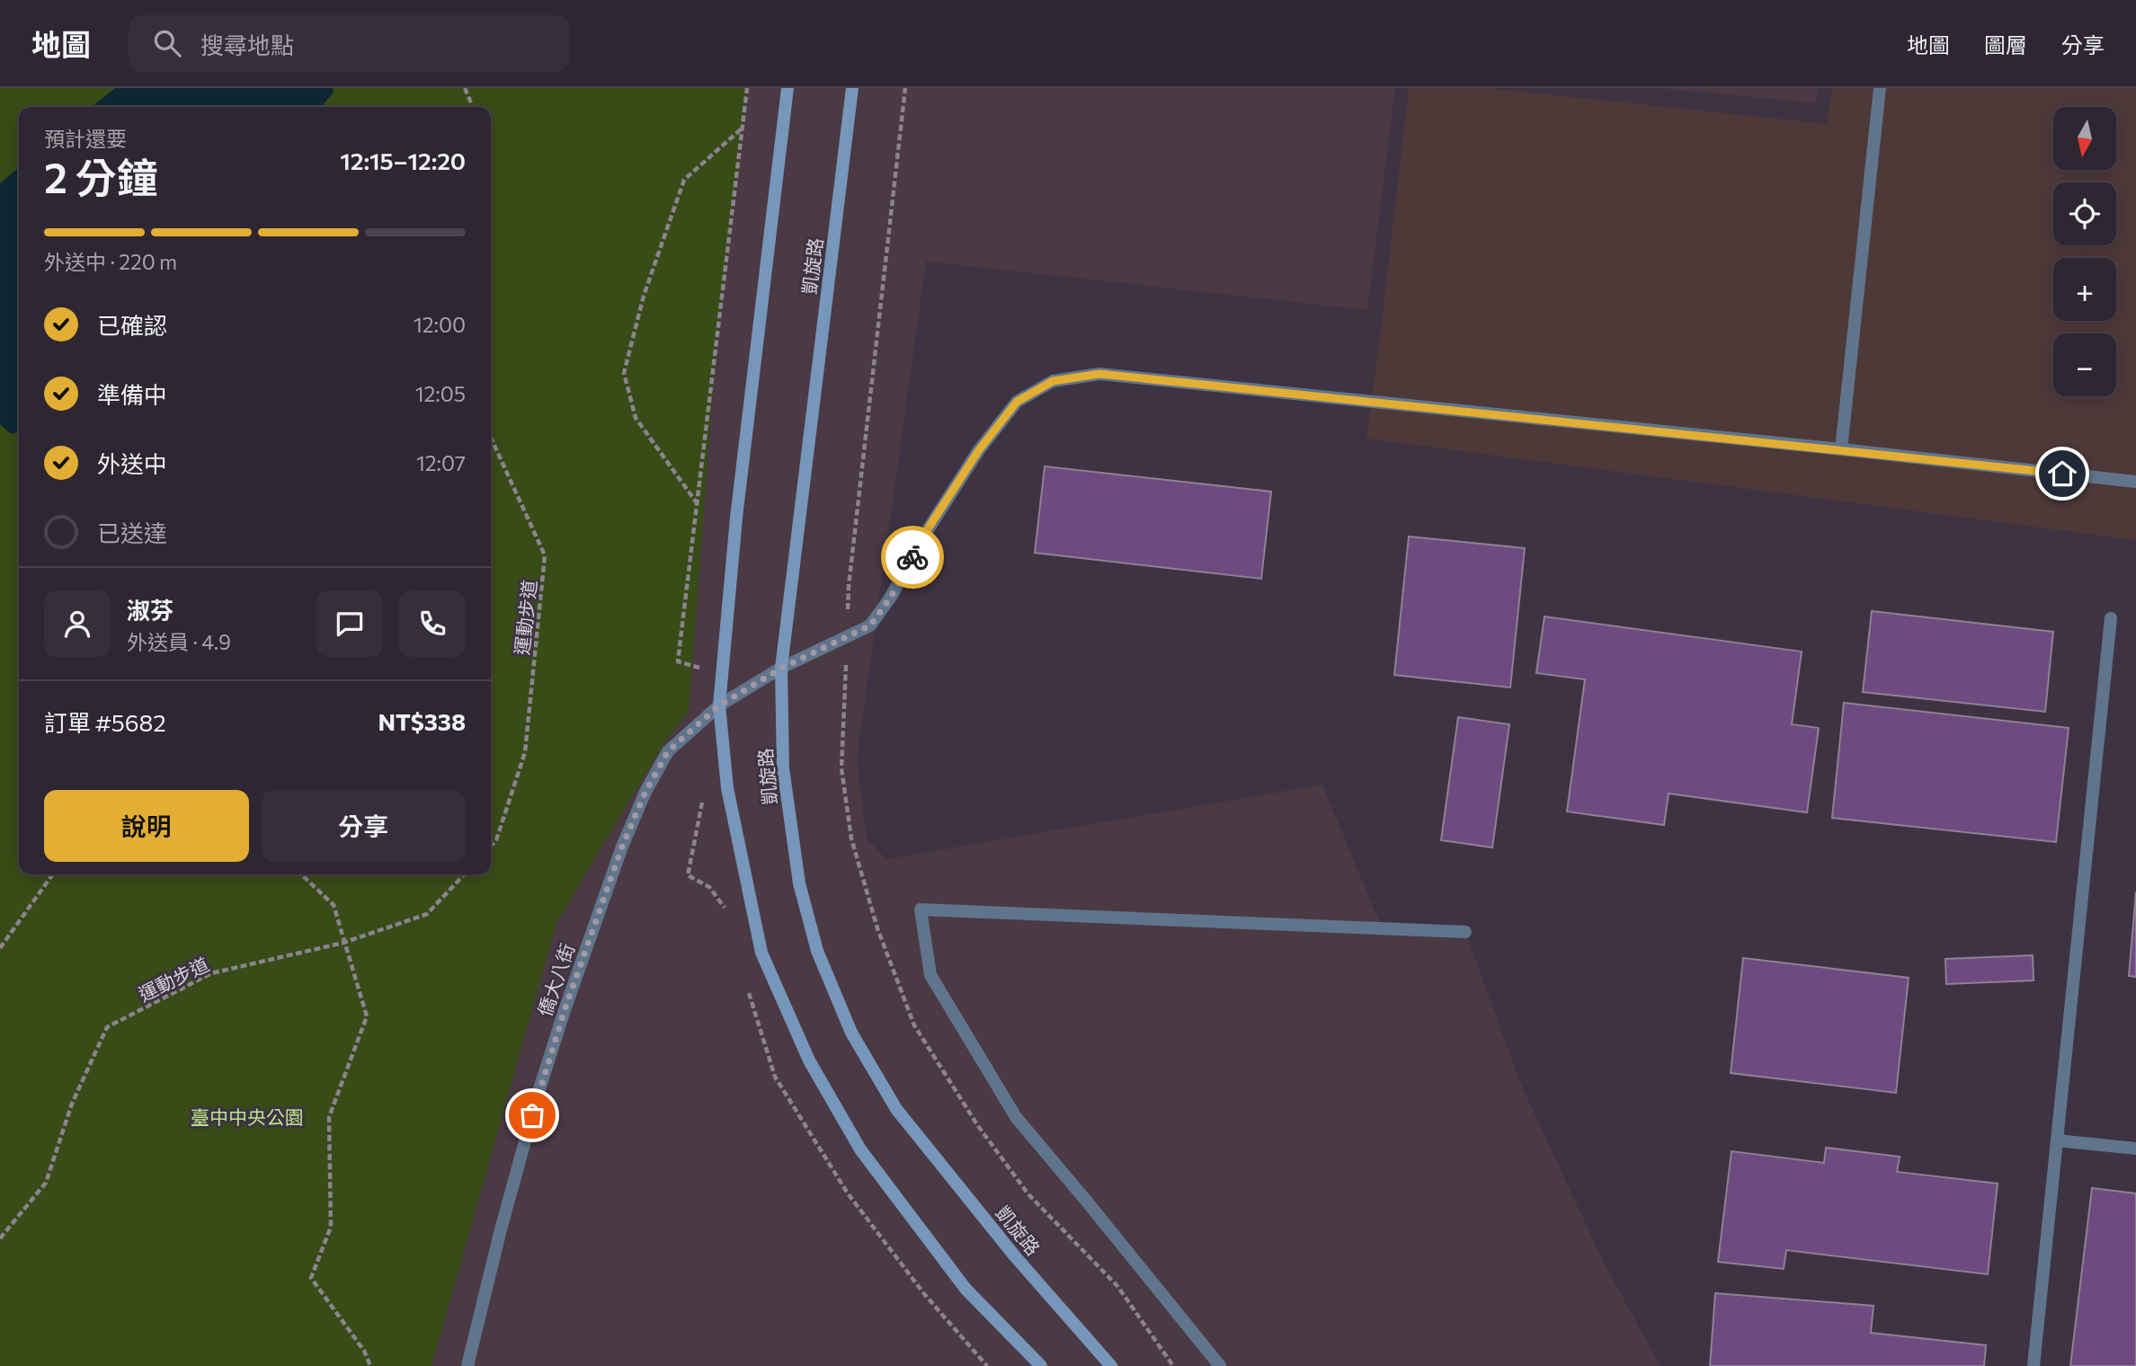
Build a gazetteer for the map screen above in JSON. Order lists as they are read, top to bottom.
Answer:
{
  "streets": {
    "street": ["凱旋路", "僑大八街"],
    "path": ["運動步道"]
  },
  "crossings": [
    ["凱旋路", "僑大八街"]
  ],
  "parks": ["臺中中央公園"],
  "north": "bottom",
  "page": {
    "header": "地圖",
    "search": "搜尋地點",
    "nav": ["地圖", "圖層", "分享"],
    "map_buttons": ["+", "−"],
    "heading": ["2 分鐘", "預計還要", "12:15–12:20"],
    "panel": [
      "淑芬",
      "外送員 · 4.9",
      "訂單 #5682",
      "NT$338"
    ],
    "bar": "外送中 · 220 m",
    "list": [
      ["已確認", "12:00"],
      ["準備中", "12:05"],
      ["外送中", "12:07"],
      "已送達"
    ],
    "buttons": ["說明", "分享"]
  }
}
